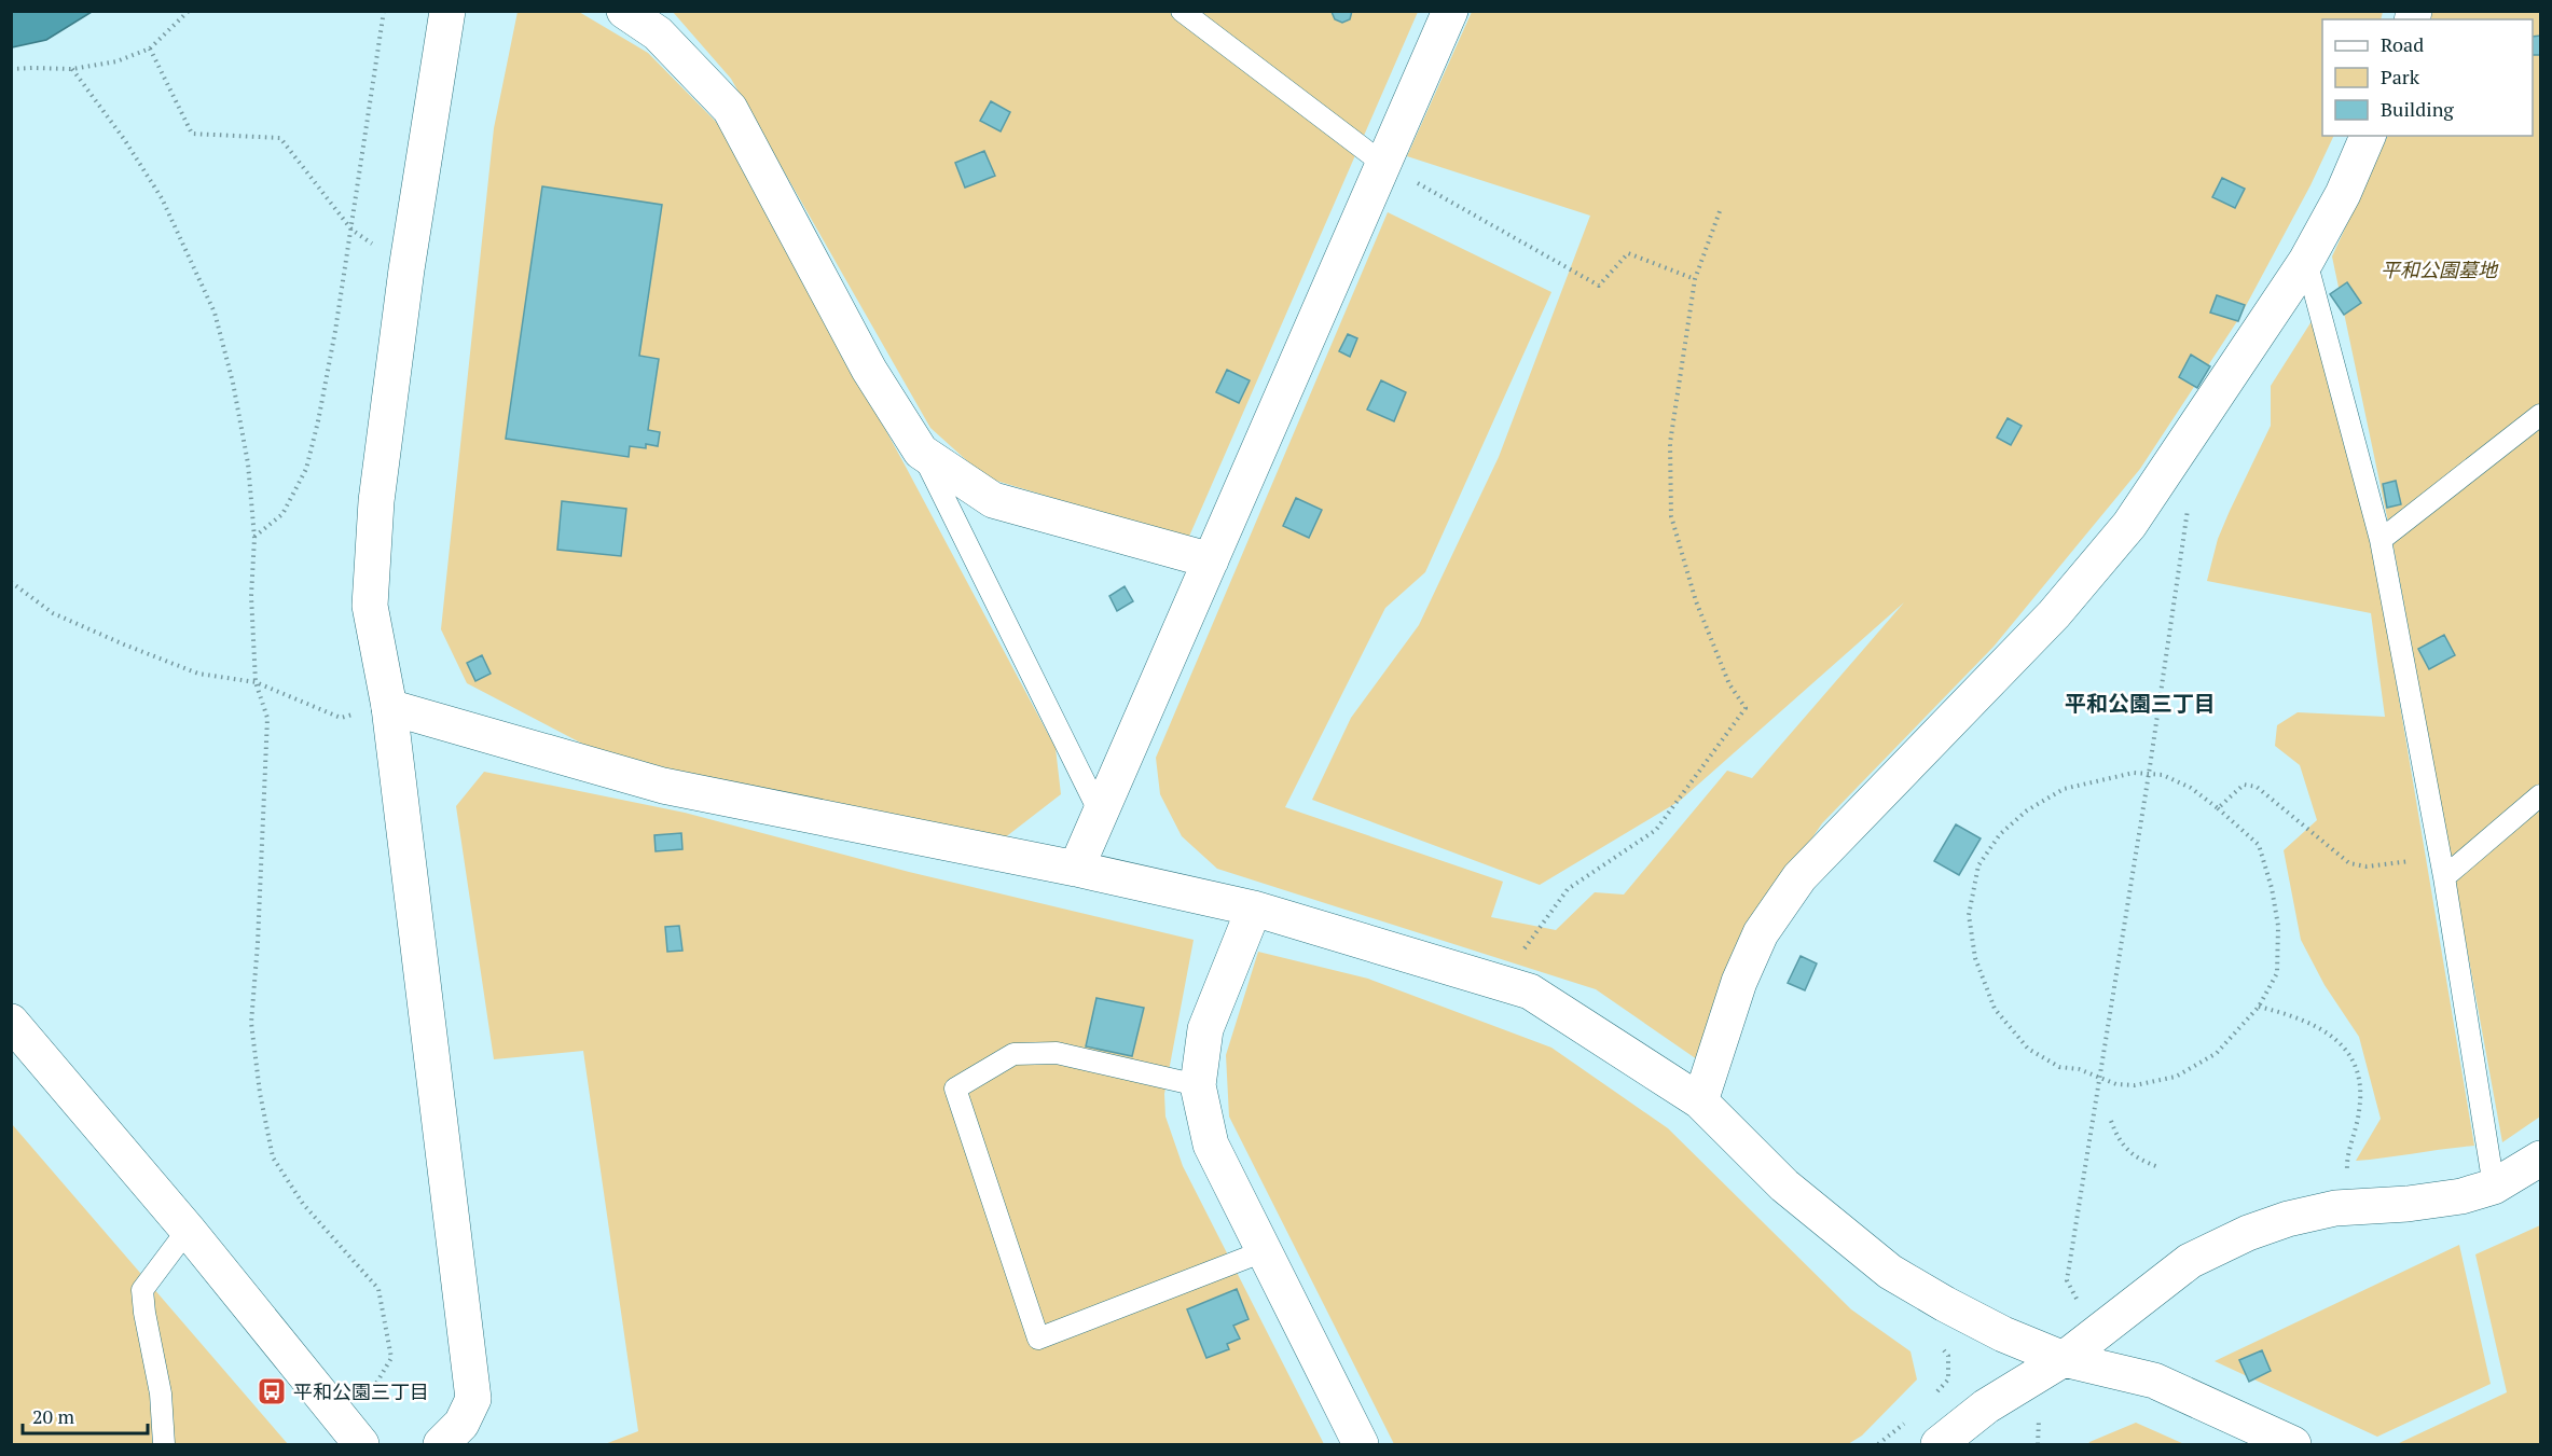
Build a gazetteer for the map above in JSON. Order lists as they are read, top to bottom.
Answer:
{
  "districts": ["平和公園三丁目"],
  "parks": ["平和公園墓地"],
  "places": {
    "bus stop": ["平和公園三丁目"]
  },
  "legend": ["Road", "Park", "Building"],
  "scale_bar": "20 m"
}
